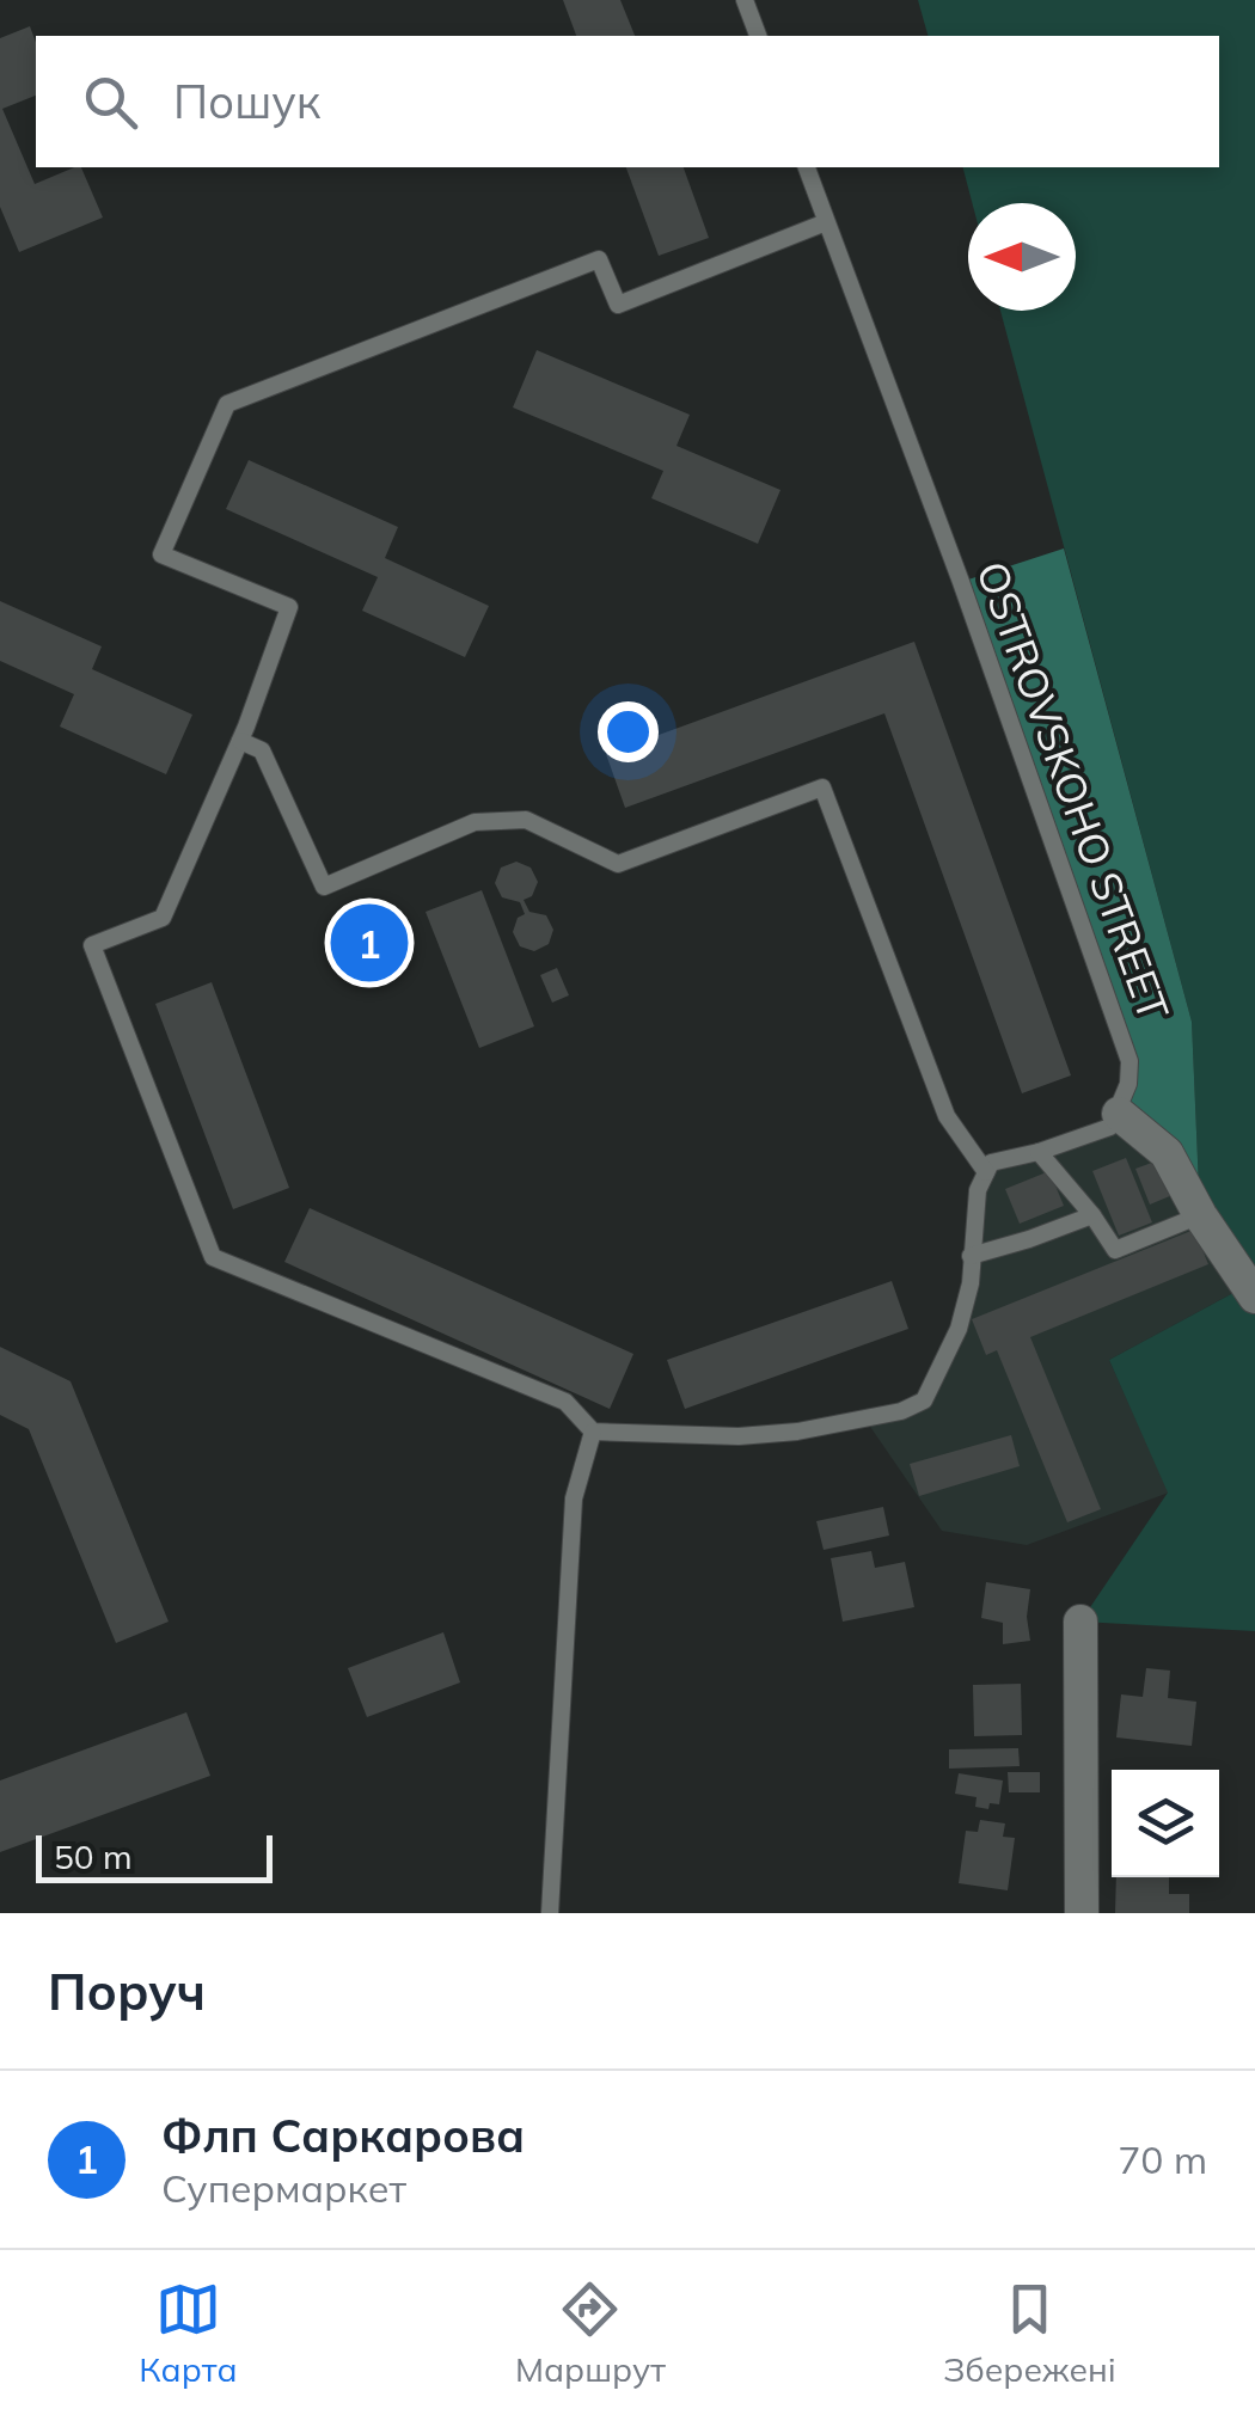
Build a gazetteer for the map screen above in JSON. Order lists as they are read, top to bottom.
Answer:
{
  "streets": {
    "lane": ["OSTROVSKOHO STREET"]
  },
  "scale_bar": "50 m",
  "north": "left",
  "page": {
    "search": "Пошук",
    "pins": "1",
    "scale": "50 m",
    "heading": "Поруч",
    "list": [
      {
        "mark": "1",
        "name": "Флп Саркарова",
        "note": "Супермаркет",
        "value": "70 m"
      }
    ],
    "nav": ["Карта", "Маршрут", "Збережені"]
  }
}
